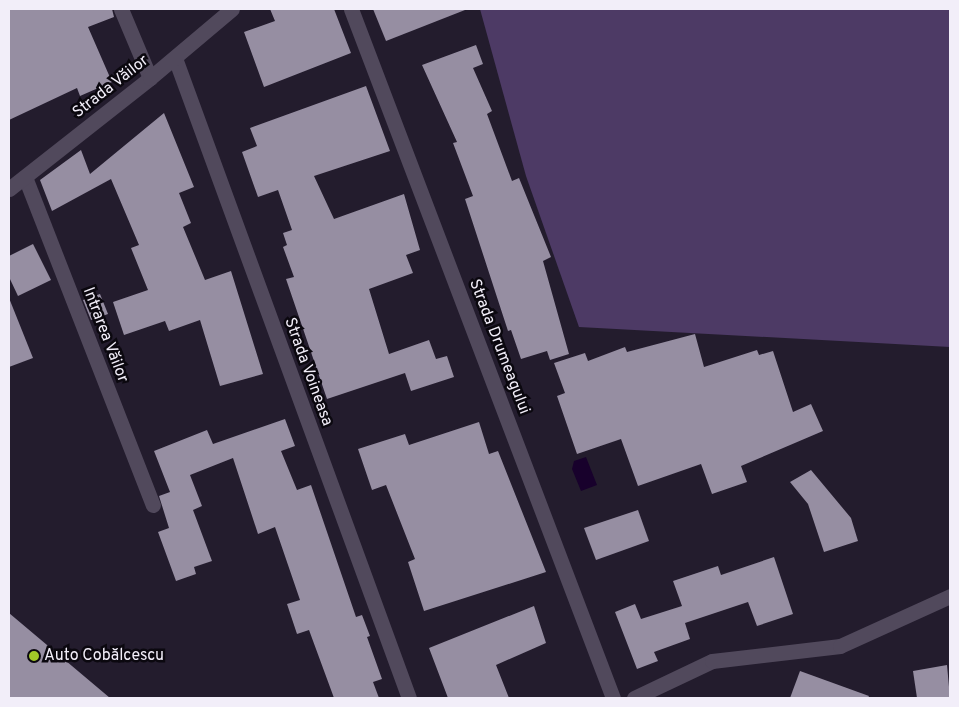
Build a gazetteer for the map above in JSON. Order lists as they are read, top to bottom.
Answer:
{
  "streets": {
    "street": [
      "Strada Văilor",
      "Intrarea Văilor",
      "Strada Drumeagului",
      "Strada Voineasa"
    ]
  },
  "crossings": [
    ["Strada Văilor", "Intrarea Văilor"],
    ["Strada Văilor", "Strada Voineasa"]
  ],
  "places": ["Auto Cobălcescu"]
}
